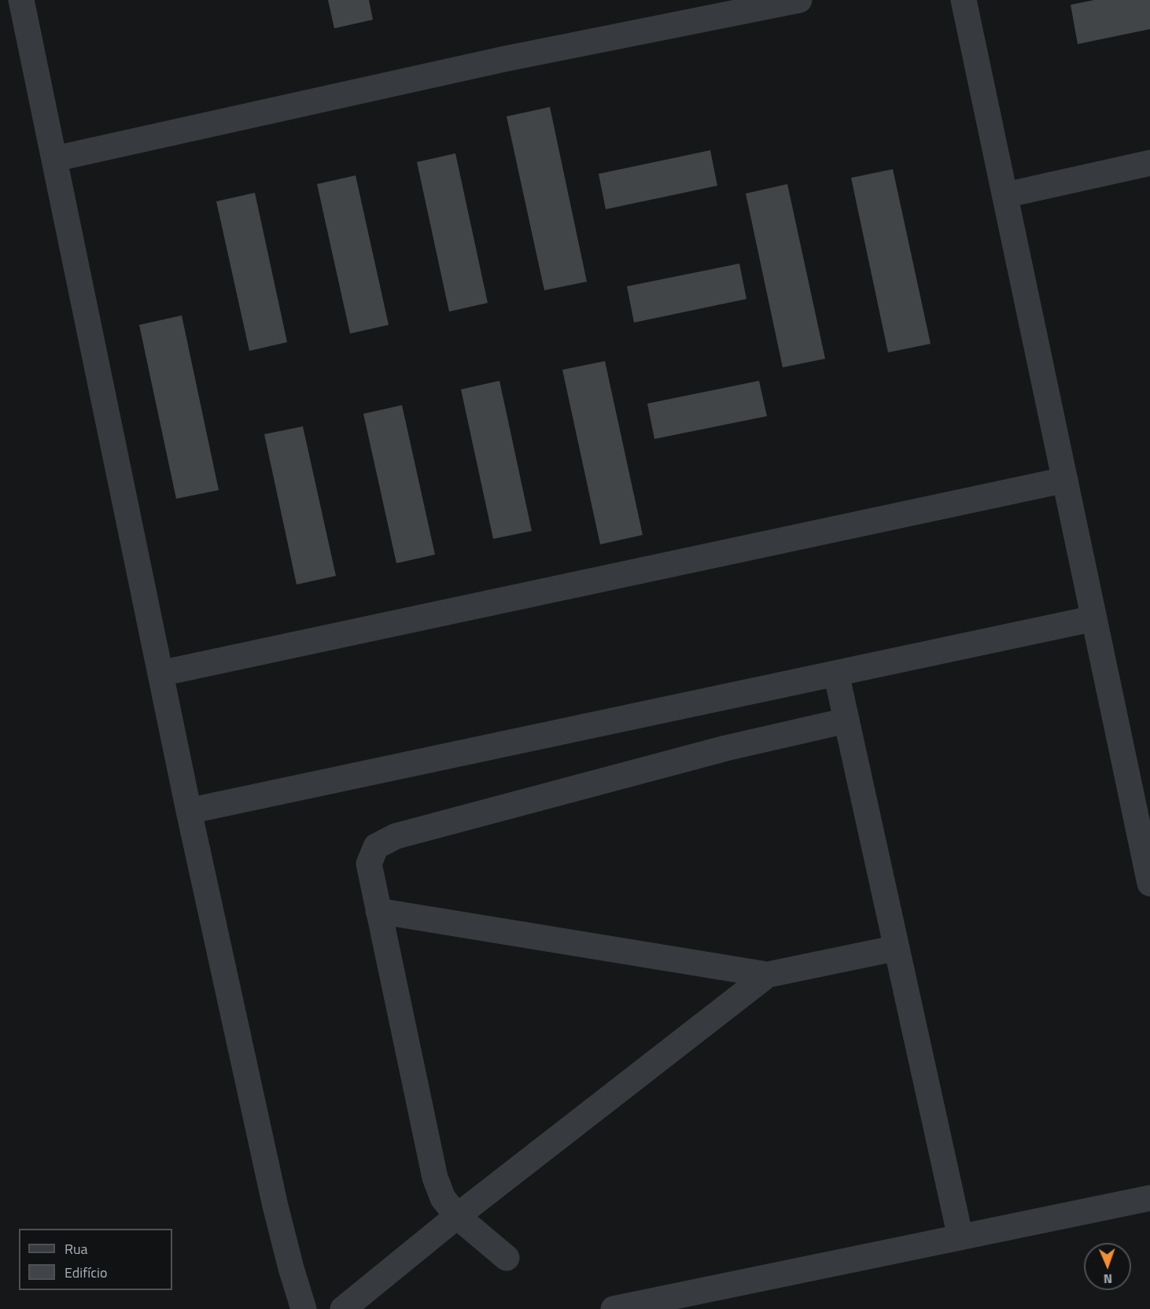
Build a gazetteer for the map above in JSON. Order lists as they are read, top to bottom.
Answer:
{
  "legend": ["Rua", "Edifício"],
  "north": "bottom"
}
